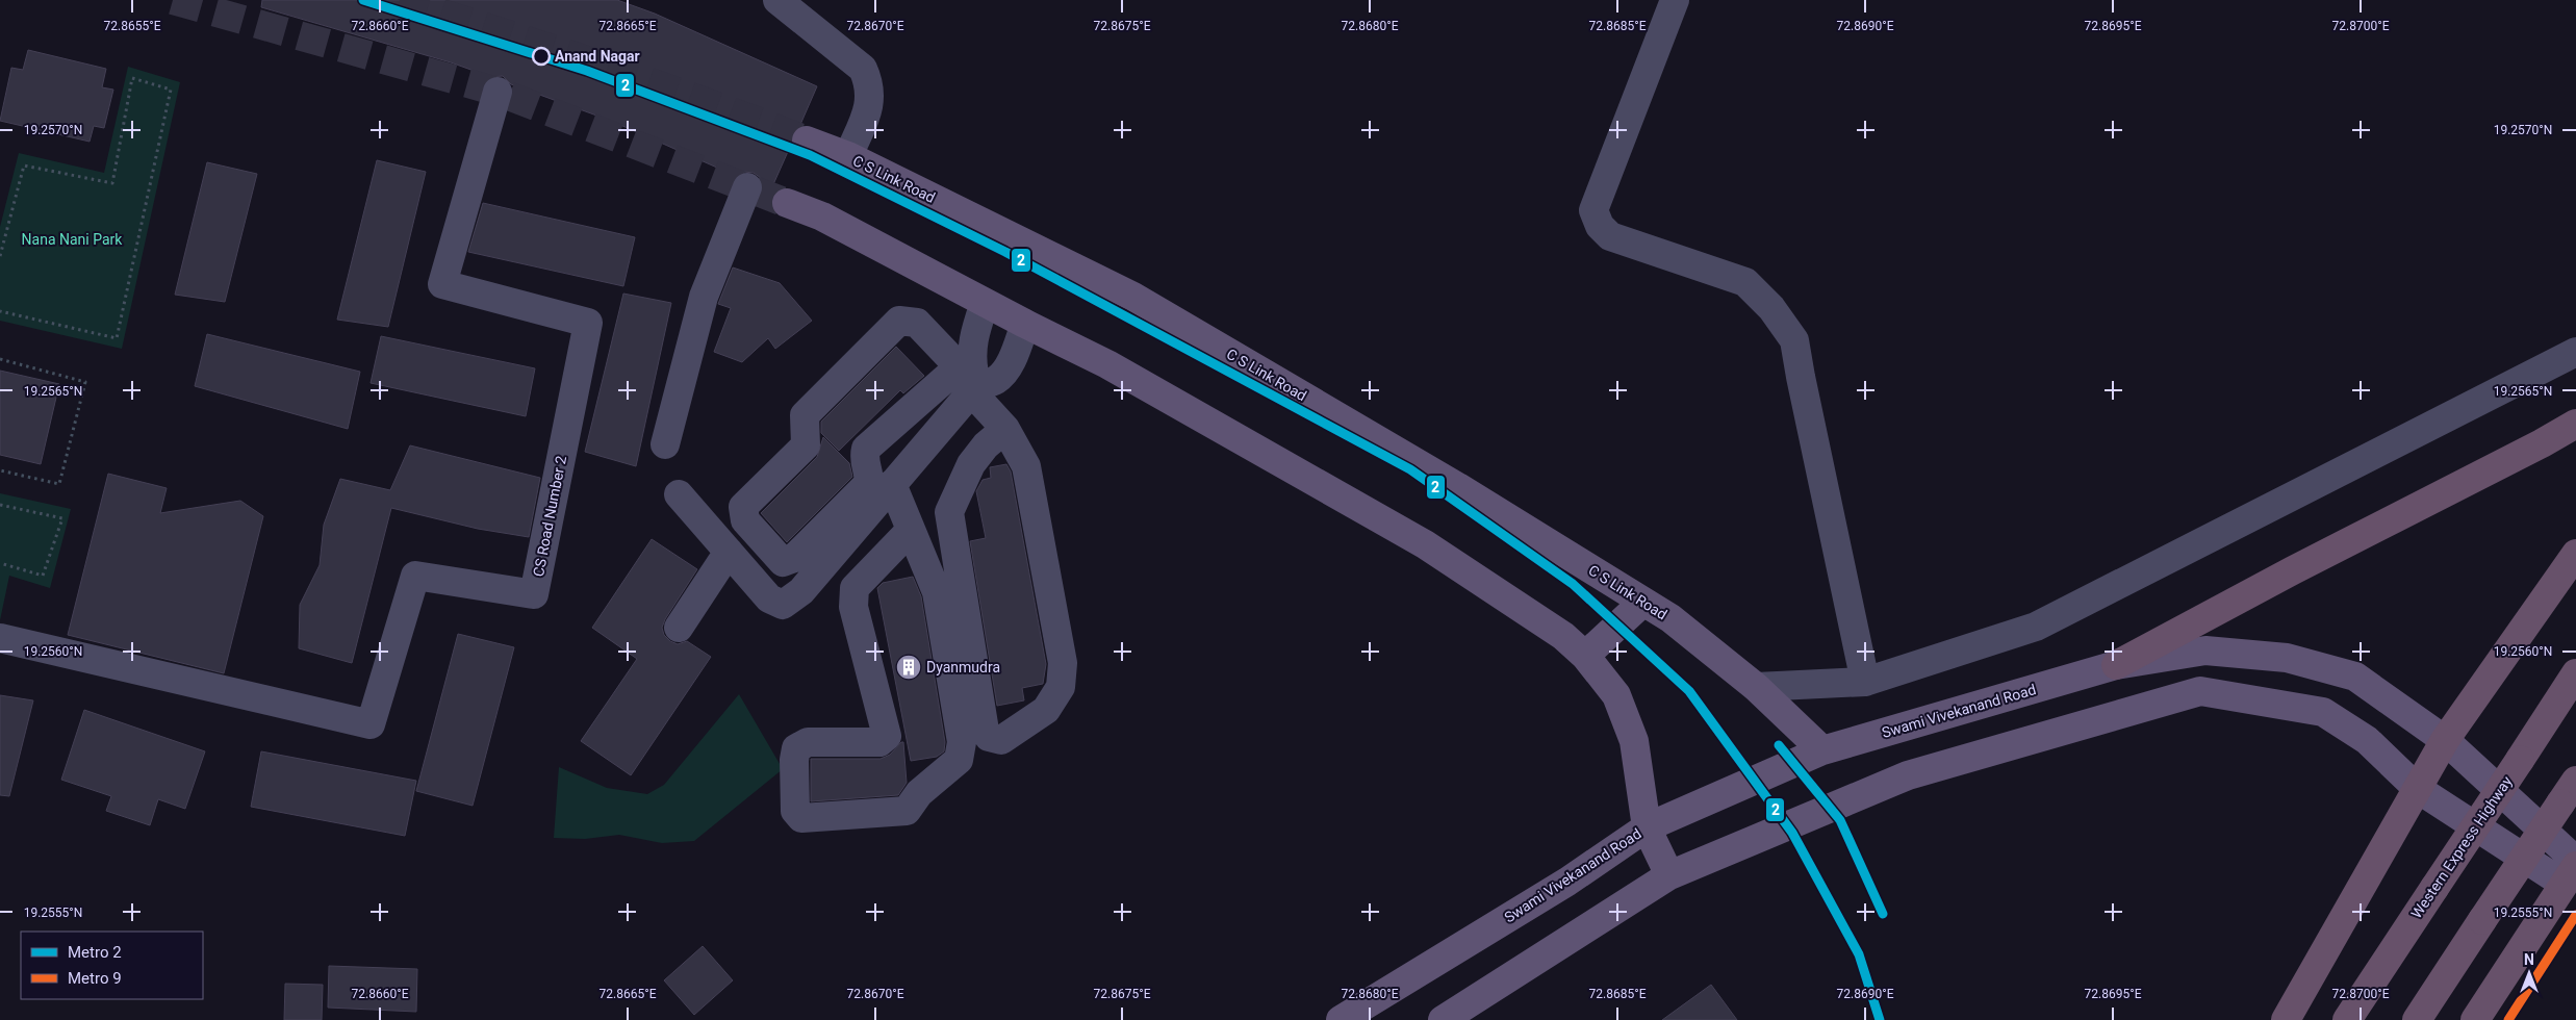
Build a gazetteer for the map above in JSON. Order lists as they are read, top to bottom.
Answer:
{
  "streets": {
    "highway": ["Western Express Highway"],
    "main road": ["C S Link Road", "Swami Vivekanand Road"],
    "street": ["CS Road Number 2"]
  },
  "crossings": [
    ["C S Link Road", "Swami Vivekanand Road"]
  ],
  "parks": ["Nana Nani Park"],
  "places": {
    "other": ["Anand Nagar"],
    "building": ["Dyanmudra"]
  },
  "lines": ["metro line 2", "metro line 9"],
  "legend": ["Metro 2", "Metro 9"],
  "north": "top",
  "coordinates": [
    "72.8655°E",
    "72.8660°E",
    "72.8665°E",
    "72.8670°E",
    "72.8675°E",
    "72.8680°E",
    "72.8685°E",
    "72.8690°E",
    "72.8695°E",
    "72.8700°E",
    "19.2570°N",
    "19.2565°N",
    "19.2560°N",
    "19.2555°N"
  ]
}
